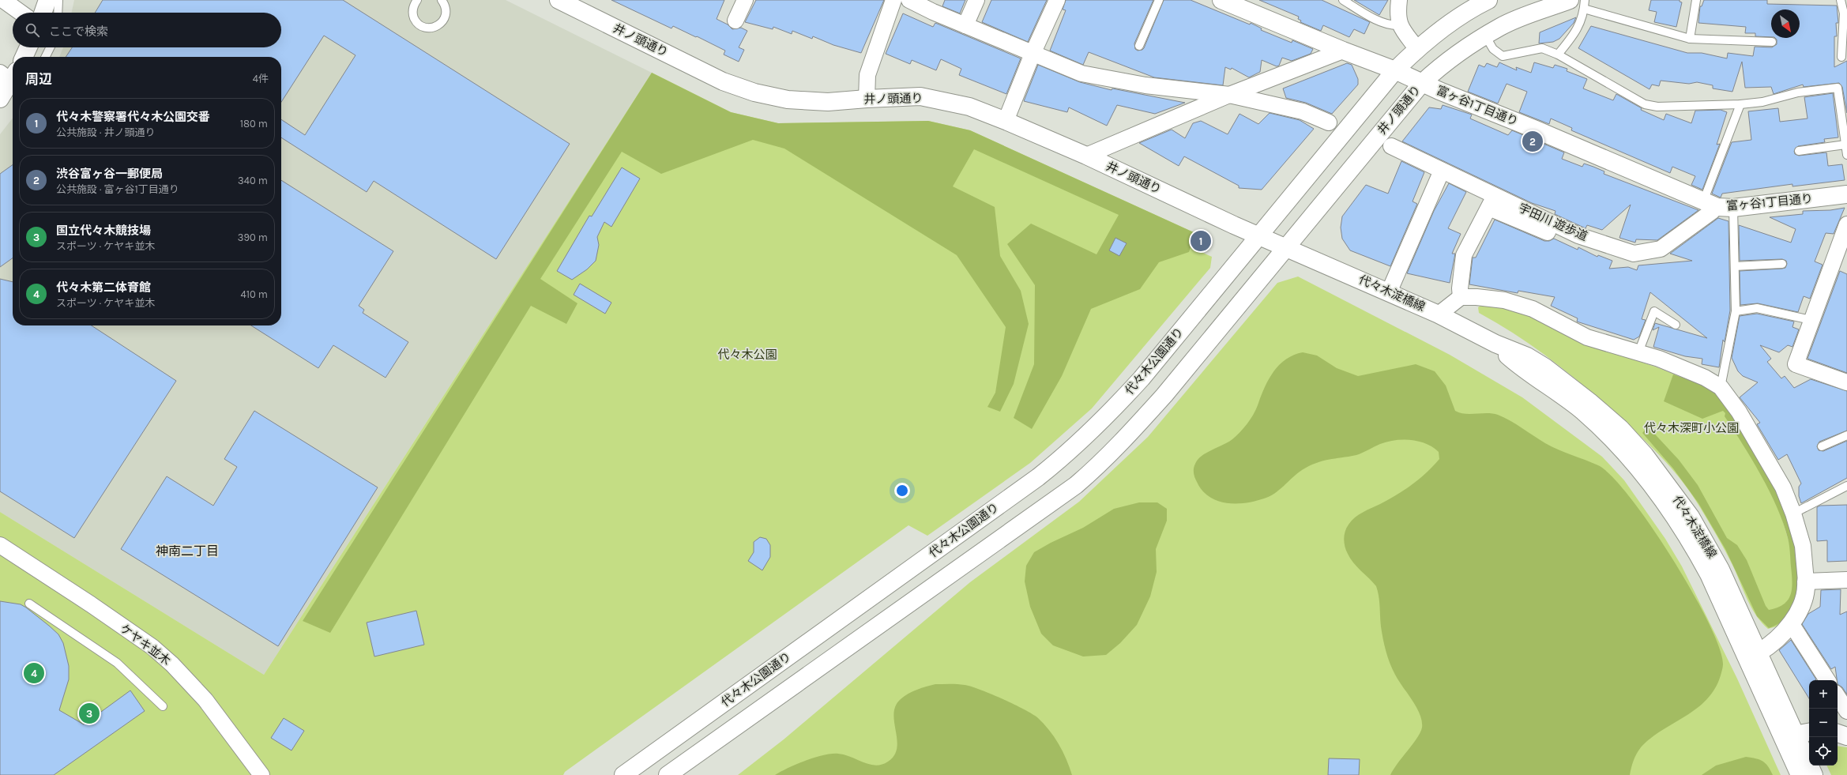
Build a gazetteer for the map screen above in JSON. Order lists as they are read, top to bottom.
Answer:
{
  "streets": {
    "street": [
      "井ノ頭通り",
      "富ヶ谷1丁目通り",
      "宇田川 遊歩道",
      "代々木淀橋線",
      "代々木公園通り",
      "ケヤキ並木"
    ]
  },
  "crossings": [
    ["井ノ頭通り", "富ヶ谷1丁目通り"],
    ["井ノ頭通り", "代々木淀橋線"],
    ["井ノ頭通り", "代々木公園通り"],
    ["富ヶ谷1丁目通り", "宇田川 遊歩道"]
  ],
  "districts": ["神南二丁目"],
  "parks": ["代々木公園", "代々木深町小公園"],
  "north": "bottom right",
  "page": {
    "search": "ここで検索",
    "heading": ["周辺", "4件"],
    "list": [
      {
        "mark": "1",
        "name": "代々木警察署代々木公園交番",
        "note": "公共施設 · 井ノ頭通り",
        "value": "180 m"
      },
      {
        "mark": "2",
        "name": "渋谷富ヶ谷一郵便局",
        "note": "公共施設 · 富ヶ谷1丁目通り",
        "value": "340 m"
      },
      {
        "mark": "3",
        "name": "国立代々木競技場",
        "note": "スポーツ · ケヤキ並木",
        "value": "390 m"
      },
      {
        "mark": "4",
        "name": "代々木第二体育館",
        "note": "スポーツ · ケヤキ並木",
        "value": "410 m"
      }
    ],
    "pins": [
      "2",
      "1",
      "4",
      "3"
    ],
    "map_buttons": ["+", "−"]
  }
}
